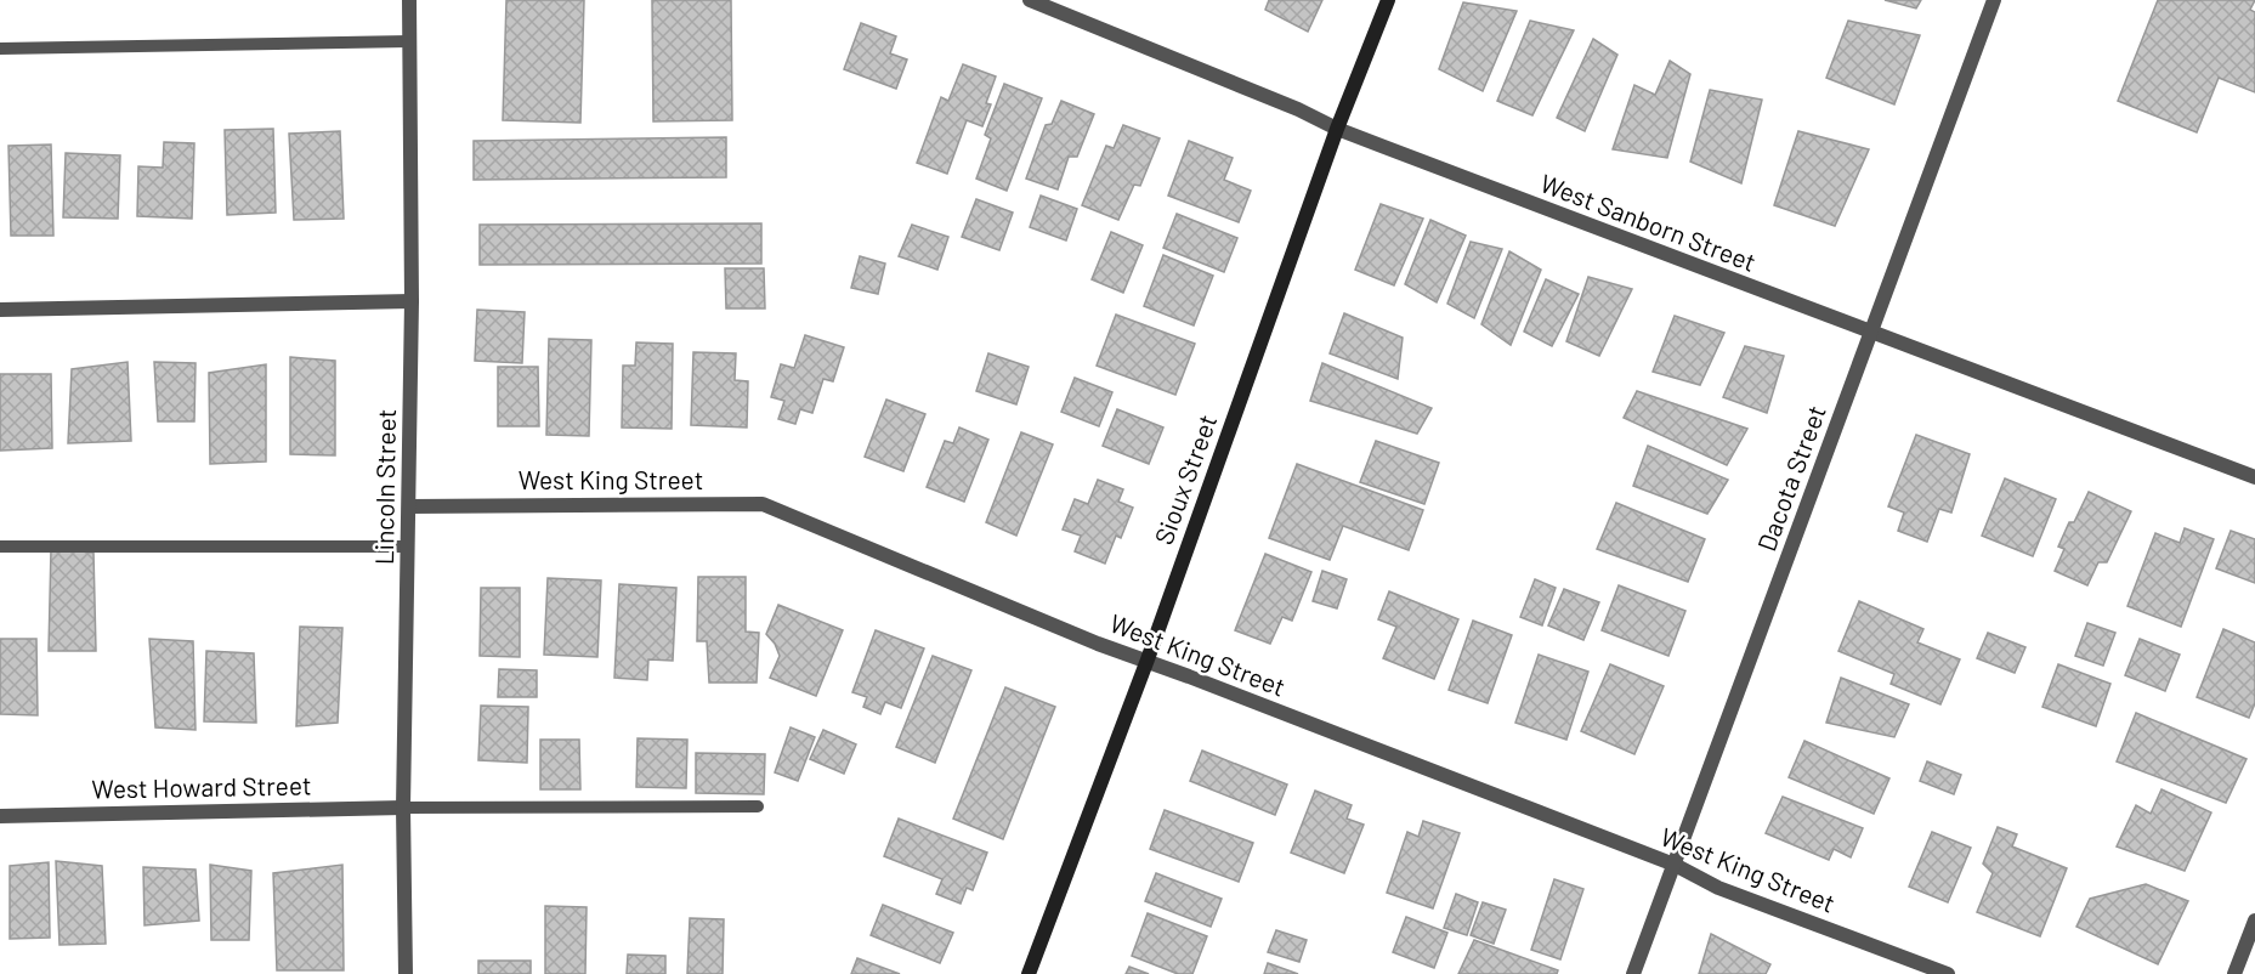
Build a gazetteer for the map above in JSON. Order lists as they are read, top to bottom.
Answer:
{
  "streets": {
    "street": [
      "West Sanborn Street",
      "Dacota Street",
      "Sioux Street",
      "West King Street",
      "Lincoln Street",
      "West Howard Street"
    ]
  },
  "crossings": [
    ["West Sanborn Street", "Dacota Street"],
    ["West Sanborn Street", "Sioux Street"],
    ["Dacota Street", "West King Street"],
    ["Sioux Street", "West King Street"],
    ["West King Street", "Lincoln Street"],
    ["Lincoln Street", "West Howard Street"]
  ]
}
